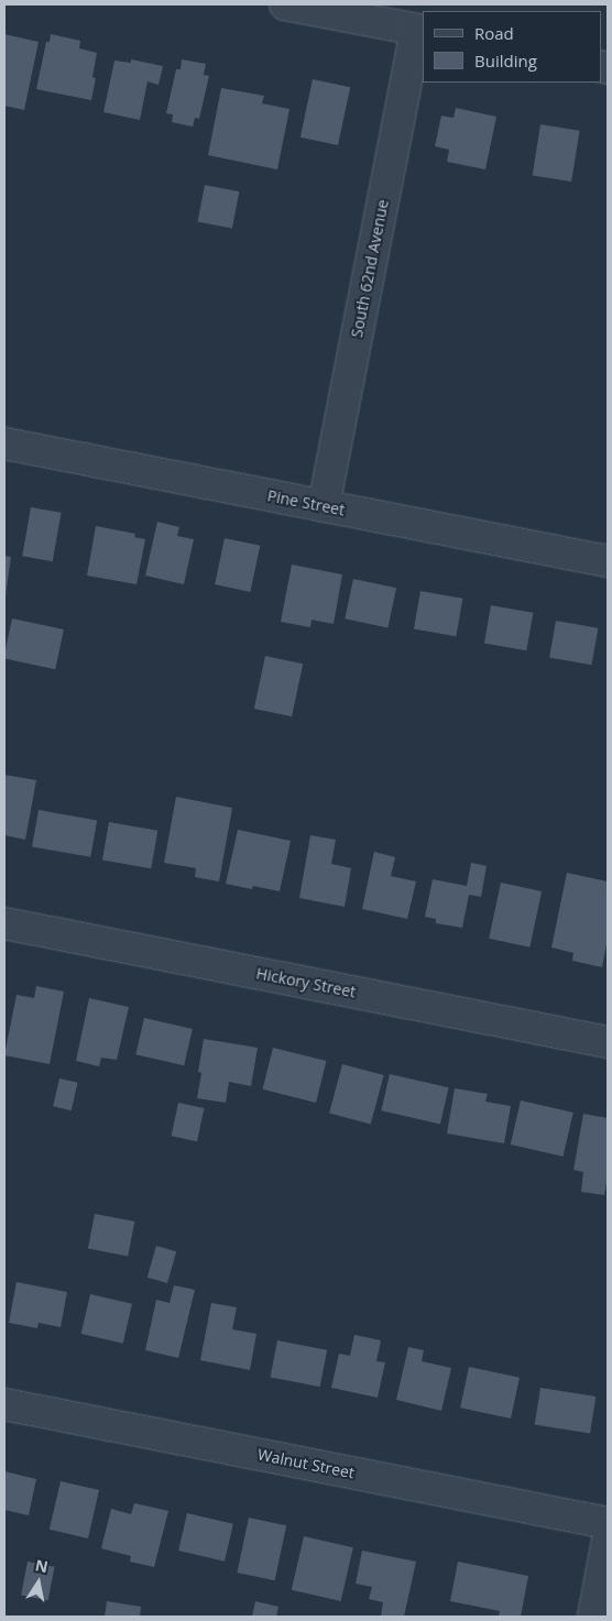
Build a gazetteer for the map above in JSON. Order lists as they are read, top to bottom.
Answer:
{
  "streets": {
    "street": [
      "South 62nd Avenue",
      "Pine Street",
      "Hickory Street",
      "Walnut Street"
    ]
  },
  "crossings": [
    ["South 62nd Avenue", "Pine Street"]
  ],
  "legend": ["Road", "Building"],
  "north": "top"
}
